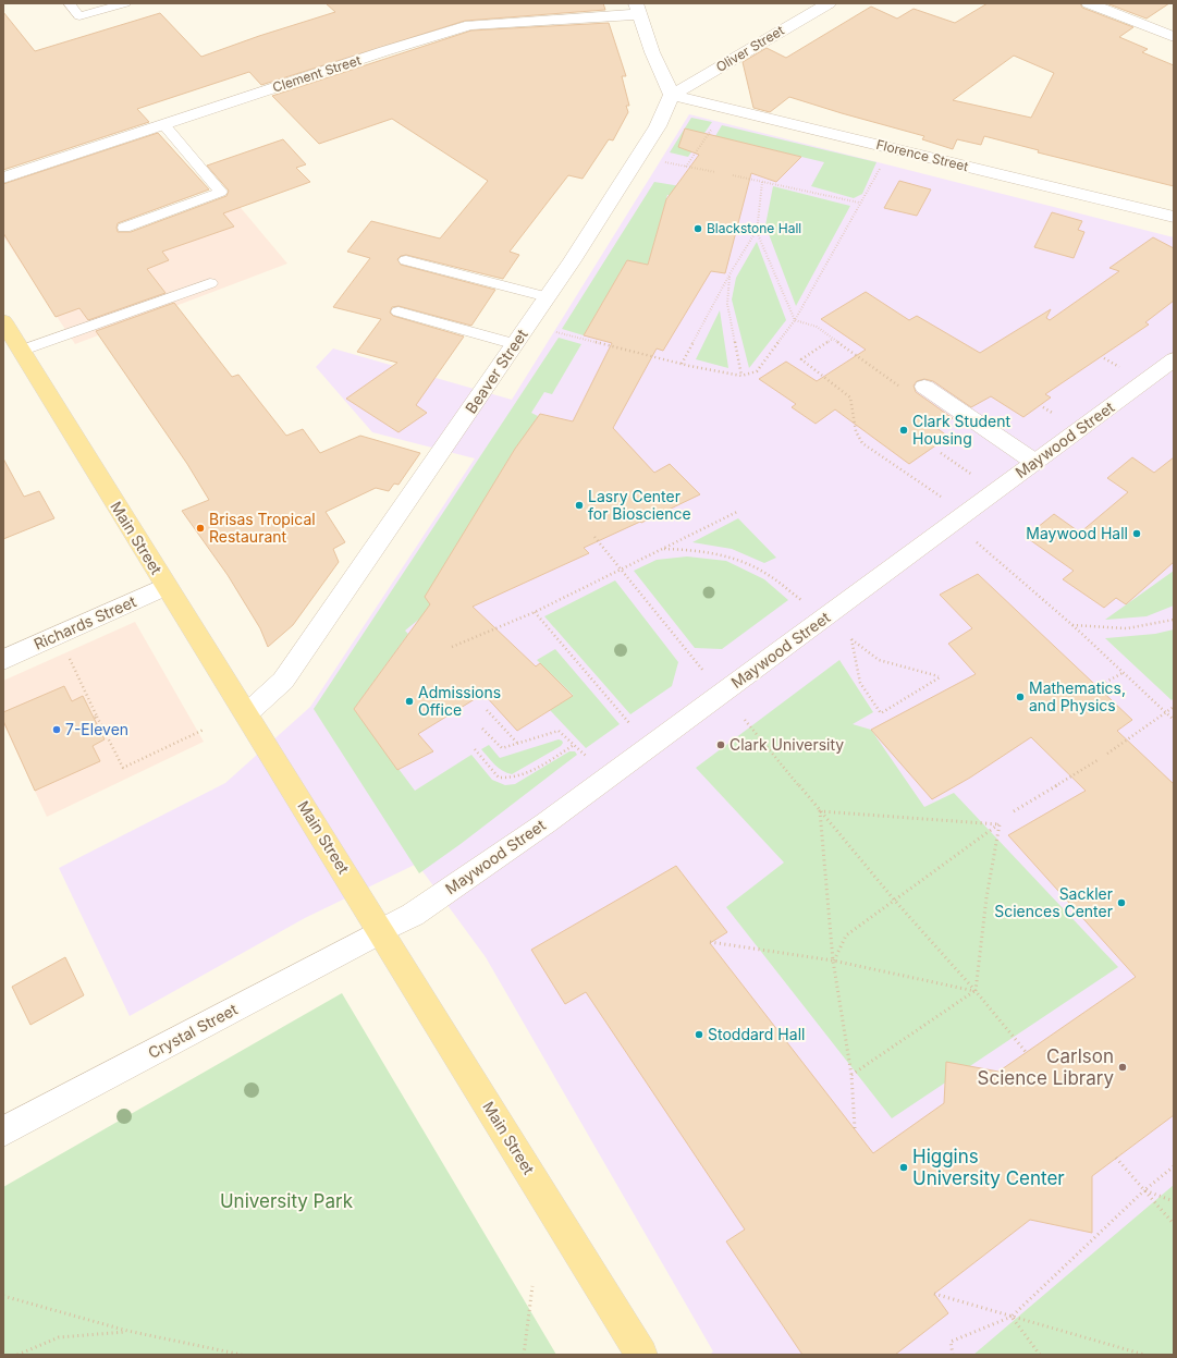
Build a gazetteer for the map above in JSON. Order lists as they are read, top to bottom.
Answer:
{
  "streets": {
    "main road": ["Main Street"],
    "street": [
      "Oliver Street",
      "Clement Street",
      "Florence Street",
      "Beaver Street",
      "Maywood Street",
      "Richards Street",
      "Crystal Street"
    ]
  },
  "crossings": [
    ["Oliver Street", "Florence Street"],
    ["Oliver Street", "Beaver Street"],
    ["Florence Street", "Beaver Street"],
    ["Beaver Street", "Main Street"],
    ["Maywood Street", "Main Street"],
    ["Maywood Street", "Crystal Street"],
    ["Main Street", "Richards Street"],
    ["Main Street", "Crystal Street"]
  ],
  "parks": ["University Park"],
  "places": [
    "Blackstone Hall",
    "Clark Student Housing",
    "Lasry Center for Bioscience",
    "Brisas Tropical Restaurant",
    "Maywood Hall",
    "Mathematics, and Physics",
    "Admissions Office",
    "7-Eleven",
    "Clark University",
    "Sackler Sciences Center",
    "Stoddard Hall",
    "Carlson Science Library",
    "Higgins University Center"
  ]
}
